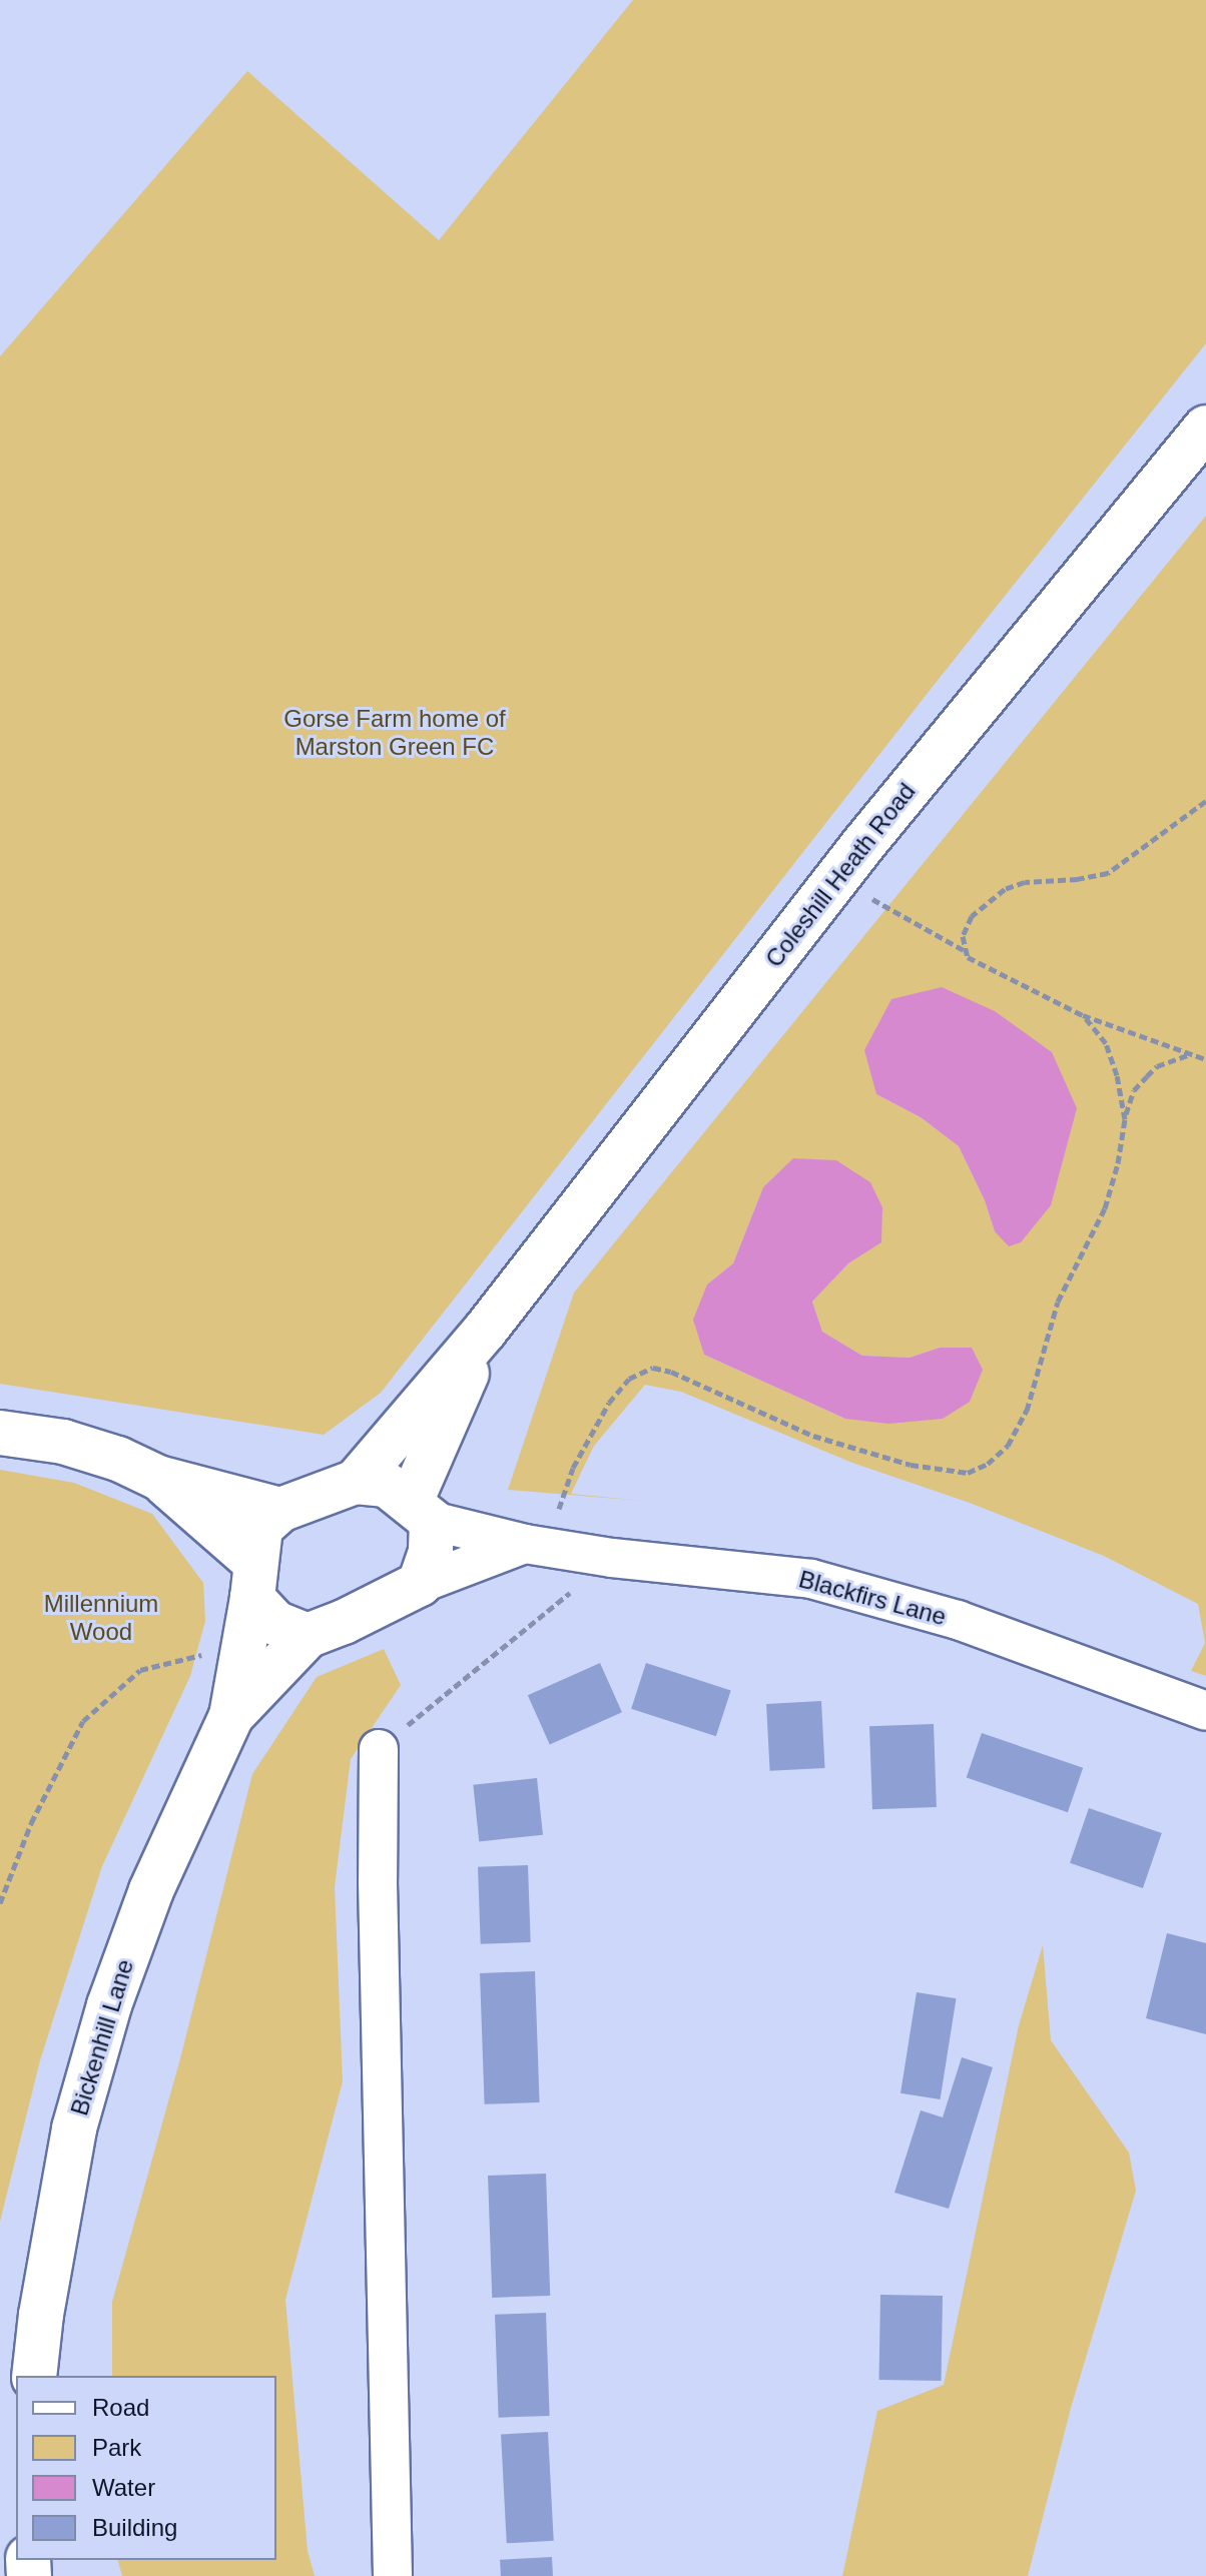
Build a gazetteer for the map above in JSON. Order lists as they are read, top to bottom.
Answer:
{
  "streets": {
    "street": ["Coleshill Heath Road", "Blackfirs Lane", "Bickenhill Lane"]
  },
  "crossings": [
    ["Coleshill Heath Road", "Blackfirs Lane"],
    ["Coleshill Heath Road", "Bickenhill Lane"],
    ["Blackfirs Lane", "Bickenhill Lane"]
  ],
  "parks": ["Gorse Farm home of Marston Green FC", "Millennium Wood"],
  "legend": [
    "Road",
    "Park",
    "Water",
    "Building"
  ]
}
